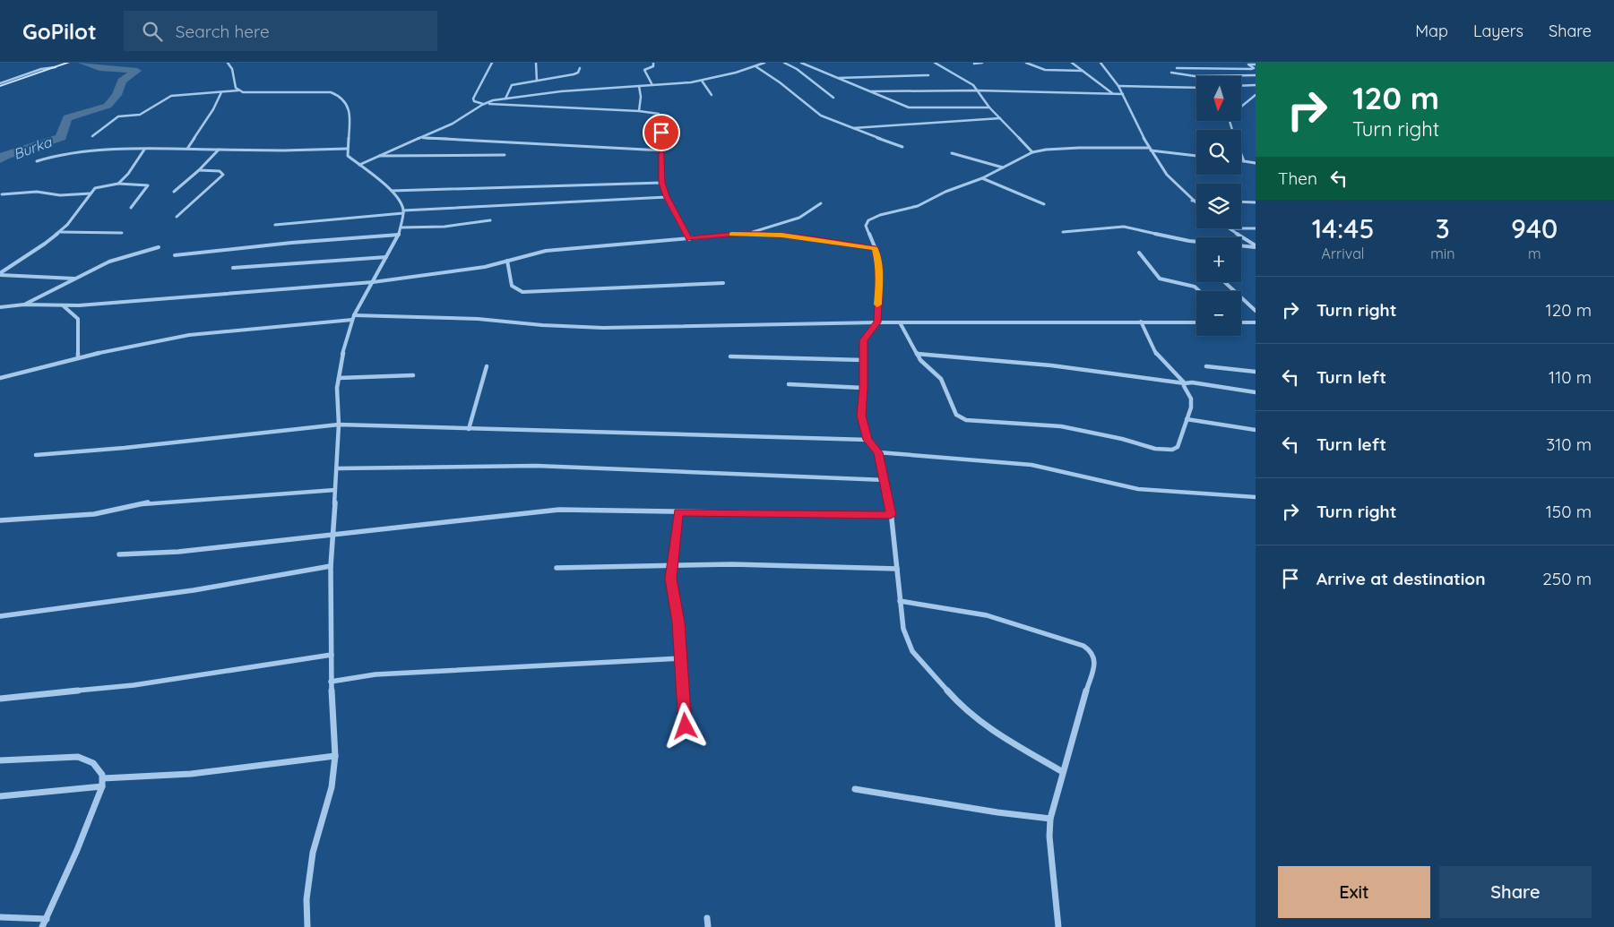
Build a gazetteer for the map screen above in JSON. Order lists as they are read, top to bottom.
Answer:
{
  "water": ["Burka"],
  "north": "bottom",
  "page": {
    "header": "GoPilot",
    "search": "Search here",
    "nav": ["Map", "Layers", "Share"],
    "turn": ["120 m", "Turn right"],
    "map_buttons": ["+", "−"],
    "then": "Then",
    "eta": [
      "14:45",
      "Arrival",
      "3",
      "min",
      "940",
      "m"
    ],
    "list": [
      {
        "name": "Turn right",
        "value": "120 m"
      },
      {
        "name": "Turn left",
        "value": "110 m"
      },
      {
        "name": "Turn left",
        "value": "310 m"
      },
      {
        "name": "Turn right",
        "value": "150 m"
      },
      {
        "name": "Arrive at destination",
        "value": "250 m"
      }
    ],
    "buttons": ["Exit", "Share"]
  }
}
